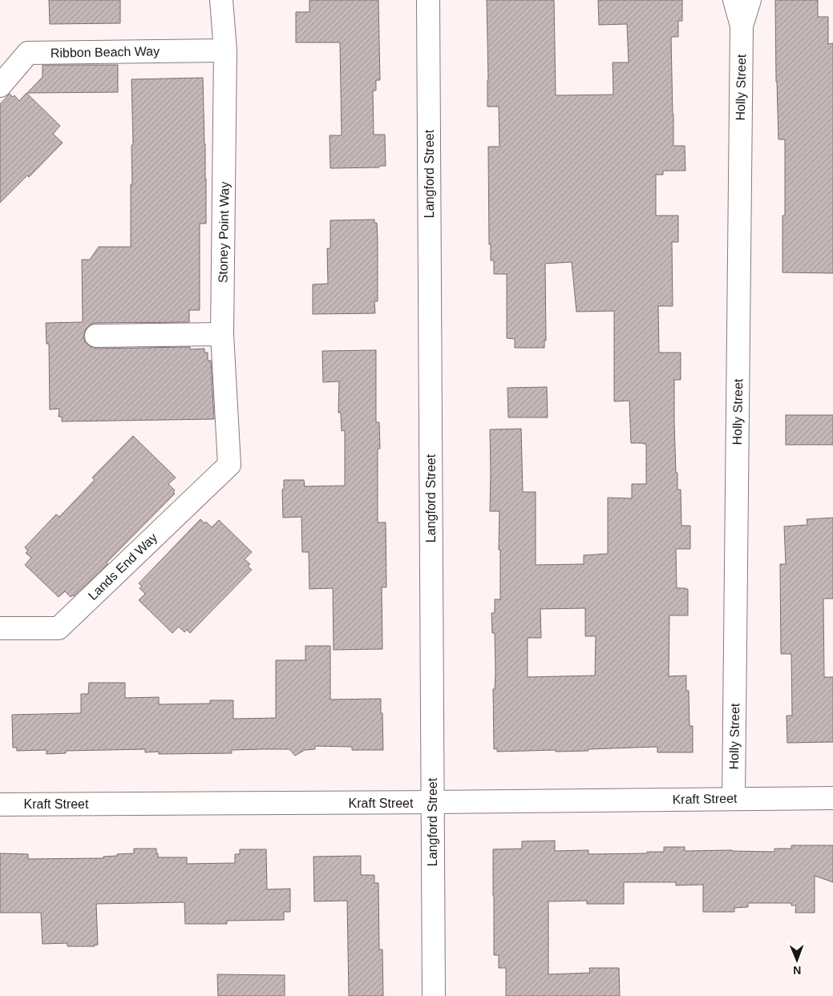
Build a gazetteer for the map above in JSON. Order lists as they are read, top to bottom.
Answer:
{
  "streets": {
    "street": [
      "Ribbon Beach Way",
      "Holly Street",
      "Langford Street",
      "Stoney Point Way",
      "Lands End Way",
      "Kraft Street"
    ]
  },
  "crossings": [
    ["Ribbon Beach Way", "Stoney Point Way"],
    ["Holly Street", "Kraft Street"],
    ["Langford Street", "Kraft Street"],
    ["Stoney Point Way", "Lands End Way"]
  ],
  "north": "bottom"
}
